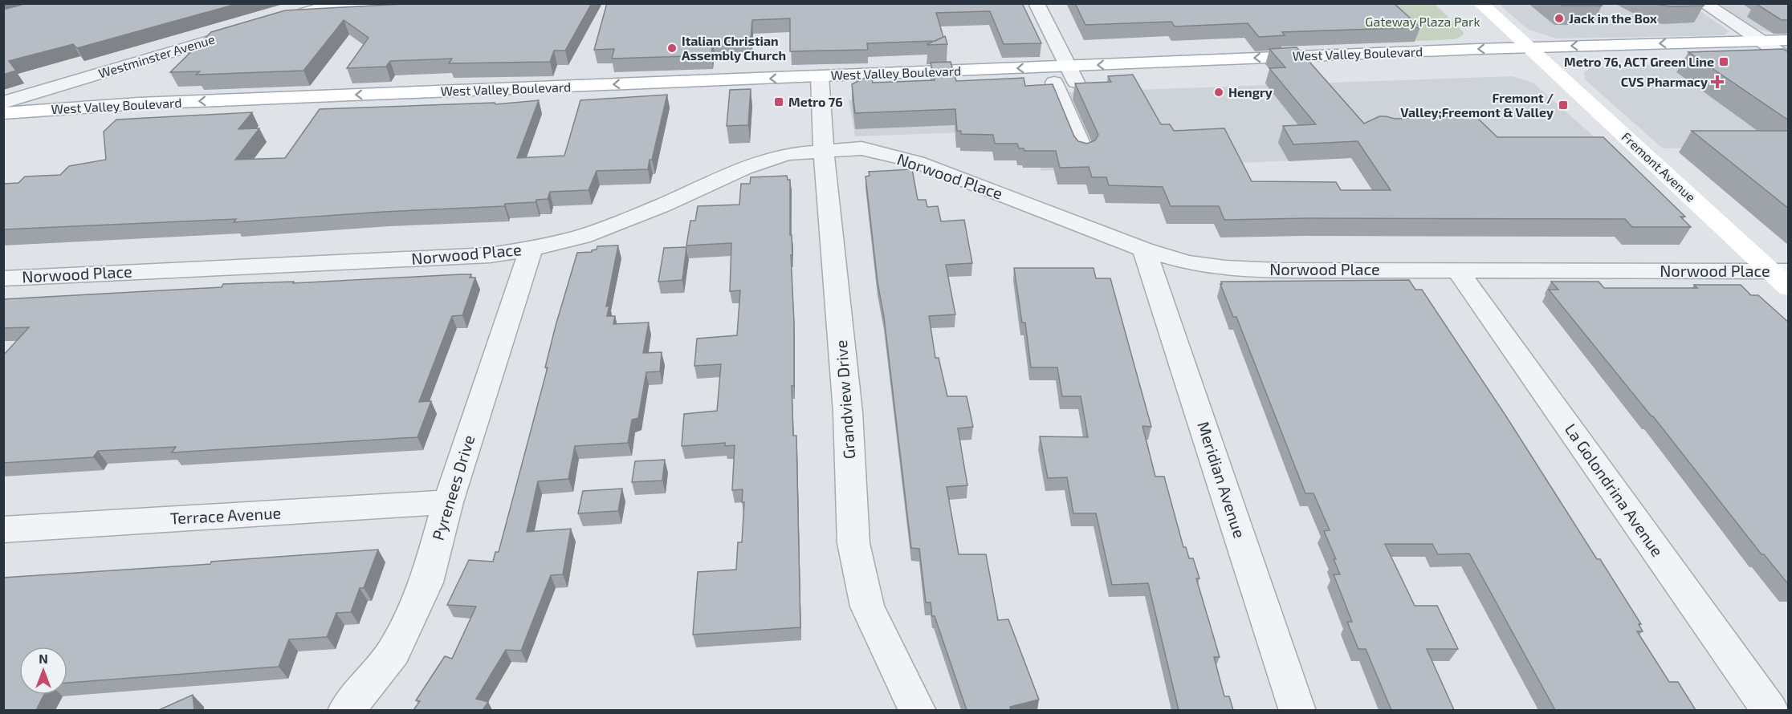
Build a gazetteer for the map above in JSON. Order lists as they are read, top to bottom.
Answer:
{
  "streets": {
    "main road": ["West Valley Boulevard", "Fremont Avenue"],
    "street": [
      "Westminster Avenue",
      "Norwood Place",
      "Grandview Drive",
      "Meridian Avenue",
      "Pyrenees Drive",
      "La Golondrina Avenue",
      "Terrace Avenue"
    ]
  },
  "crossings": [
    ["West Valley Boulevard", "Fremont Avenue"],
    ["West Valley Boulevard", "Grandview Drive"],
    ["Fremont Avenue", "Norwood Place"],
    ["Norwood Place", "Grandview Drive"],
    ["Norwood Place", "Meridian Avenue"],
    ["Norwood Place", "Pyrenees Drive"],
    ["Norwood Place", "La Golondrina Avenue"],
    ["Pyrenees Drive", "Terrace Avenue"]
  ],
  "parks": ["Gateway Plaza Park"],
  "places": {
    "other": ["Jack in the Box", "Italian Christian Assembly Church", "Hengry"],
    "transit": ["Metro 76, ACT Green Line", "Metro 76", "Fremont / Valley;Freemont & Valley"],
    "health": ["CVS Pharmacy"]
  },
  "north": "top"
}
